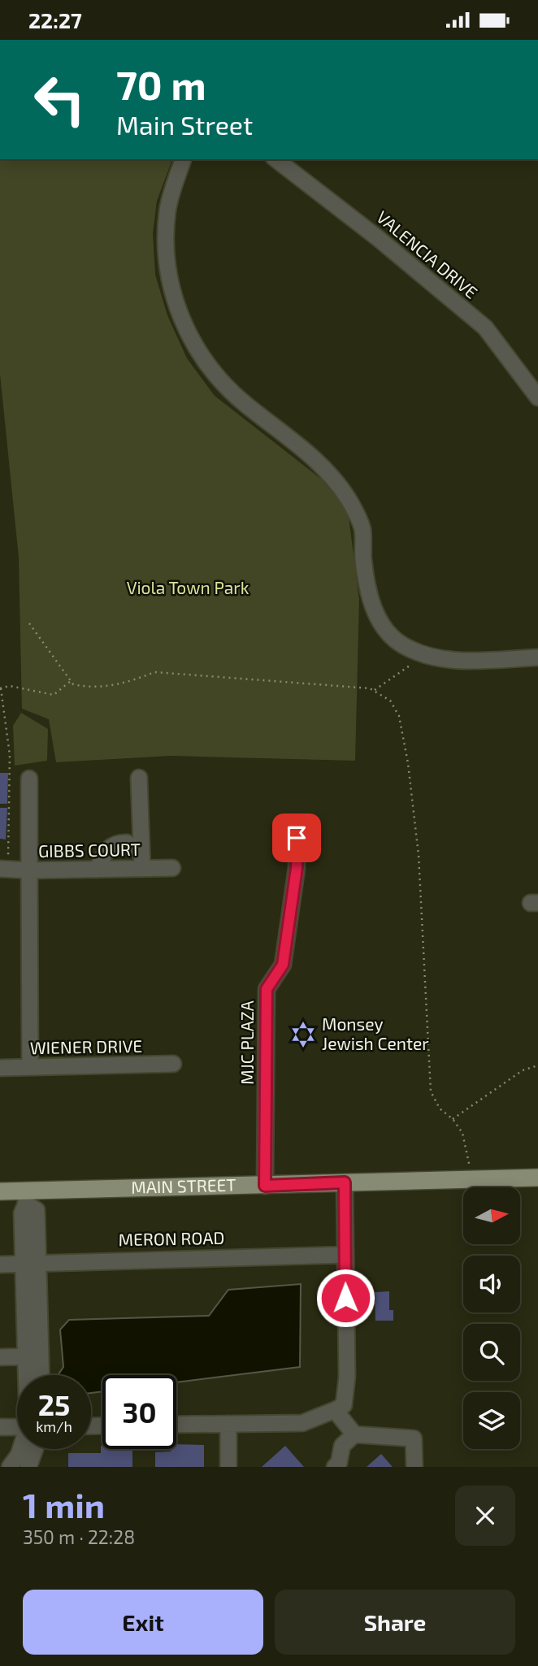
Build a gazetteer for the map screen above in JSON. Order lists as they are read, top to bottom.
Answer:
{
  "streets": {
    "main road": ["MAIN STREET"],
    "street": [
      "VALENCIA DRIVE",
      "GIBBS COURT",
      "MJC PLAZA",
      "WIENER DRIVE",
      "MERON ROAD"
    ]
  },
  "crossings": [
    ["MJC PLAZA", "MAIN STREET"]
  ],
  "parks": ["Viola Town Park"],
  "places": {
    "synagogue": ["Monsey Jewish Center"]
  },
  "north": "right",
  "page": {
    "status": "22:27",
    "turn": ["70 m", "Main Street"],
    "speed": "25 km/h",
    "limit": "30",
    "heading": ["1 min", "350 m · 22:28"],
    "buttons": ["Exit", "Share"]
  }
}
